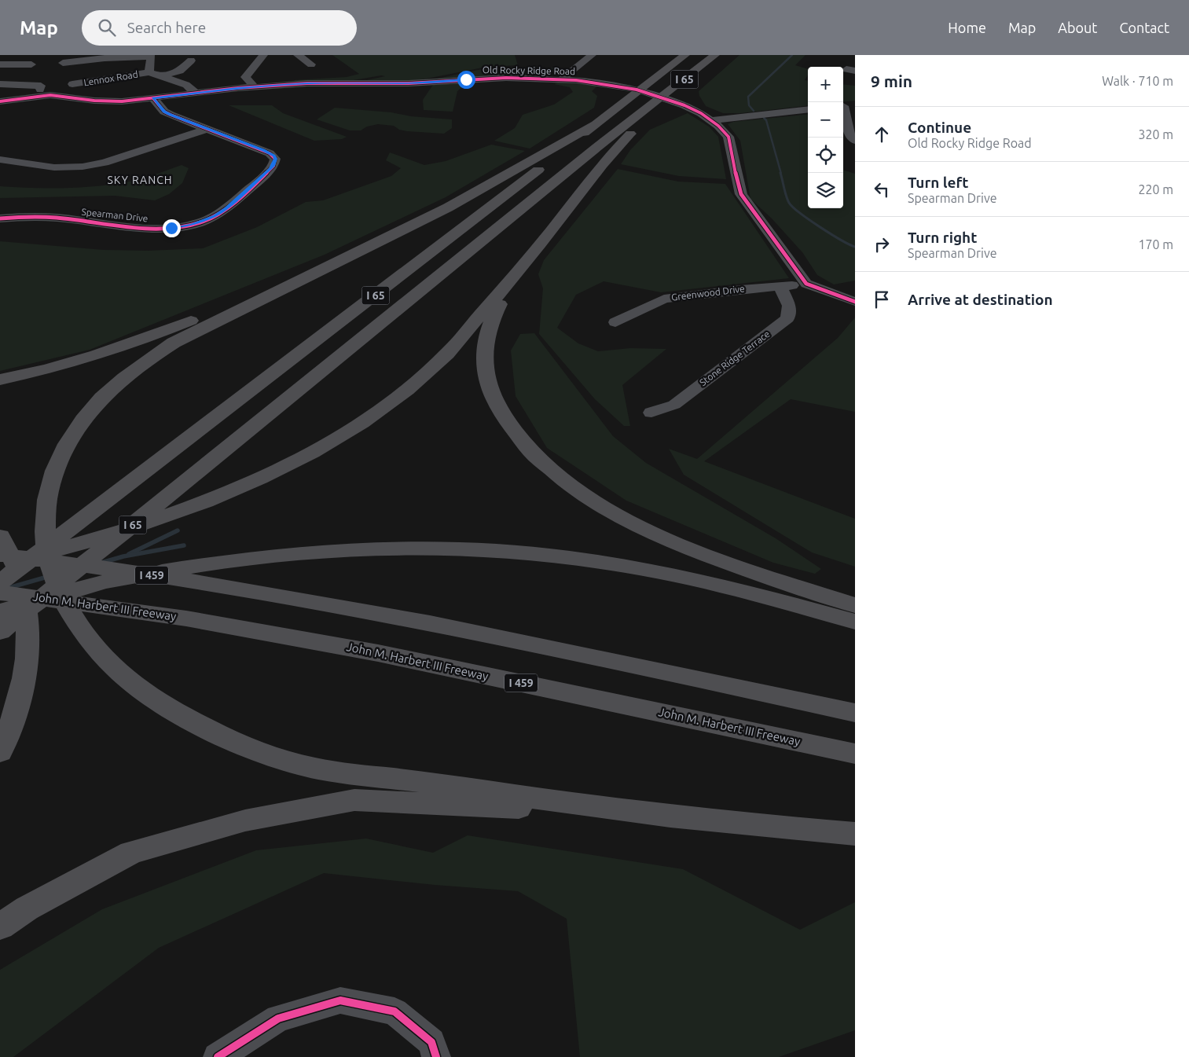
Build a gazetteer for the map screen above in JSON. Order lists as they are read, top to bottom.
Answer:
{
  "streets": {
    "highway": ["I 65", "I 459", "John M. Harbert III Freeway"],
    "street": [
      "Old Rocky Ridge Road",
      "Lennox Road",
      "Spearman Drive",
      "Greenwood Drive",
      "Stone Ridge Terrace"
    ]
  },
  "crossings": [
    ["Old Rocky Ridge Road", "Spearman Drive"],
    ["Old Rocky Ridge Road", "Greenwood Drive"],
    ["Greenwood Drive", "Stone Ridge Terrace"]
  ],
  "districts": ["SKY RANCH"],
  "page": {
    "header": "Map",
    "search": "Search here",
    "nav": [
      "Home",
      "Map",
      "About",
      "Contact"
    ],
    "heading": ["9 min", "Walk · 710 m"],
    "map_buttons": ["+", "−"],
    "list": [
      ["Continue", "Old Rocky Ridge Road", "320 m"],
      ["Turn left", "Spearman Drive", "220 m"],
      ["Turn right", "Spearman Drive", "170 m"],
      "Arrive at destination"
    ]
  }
}
